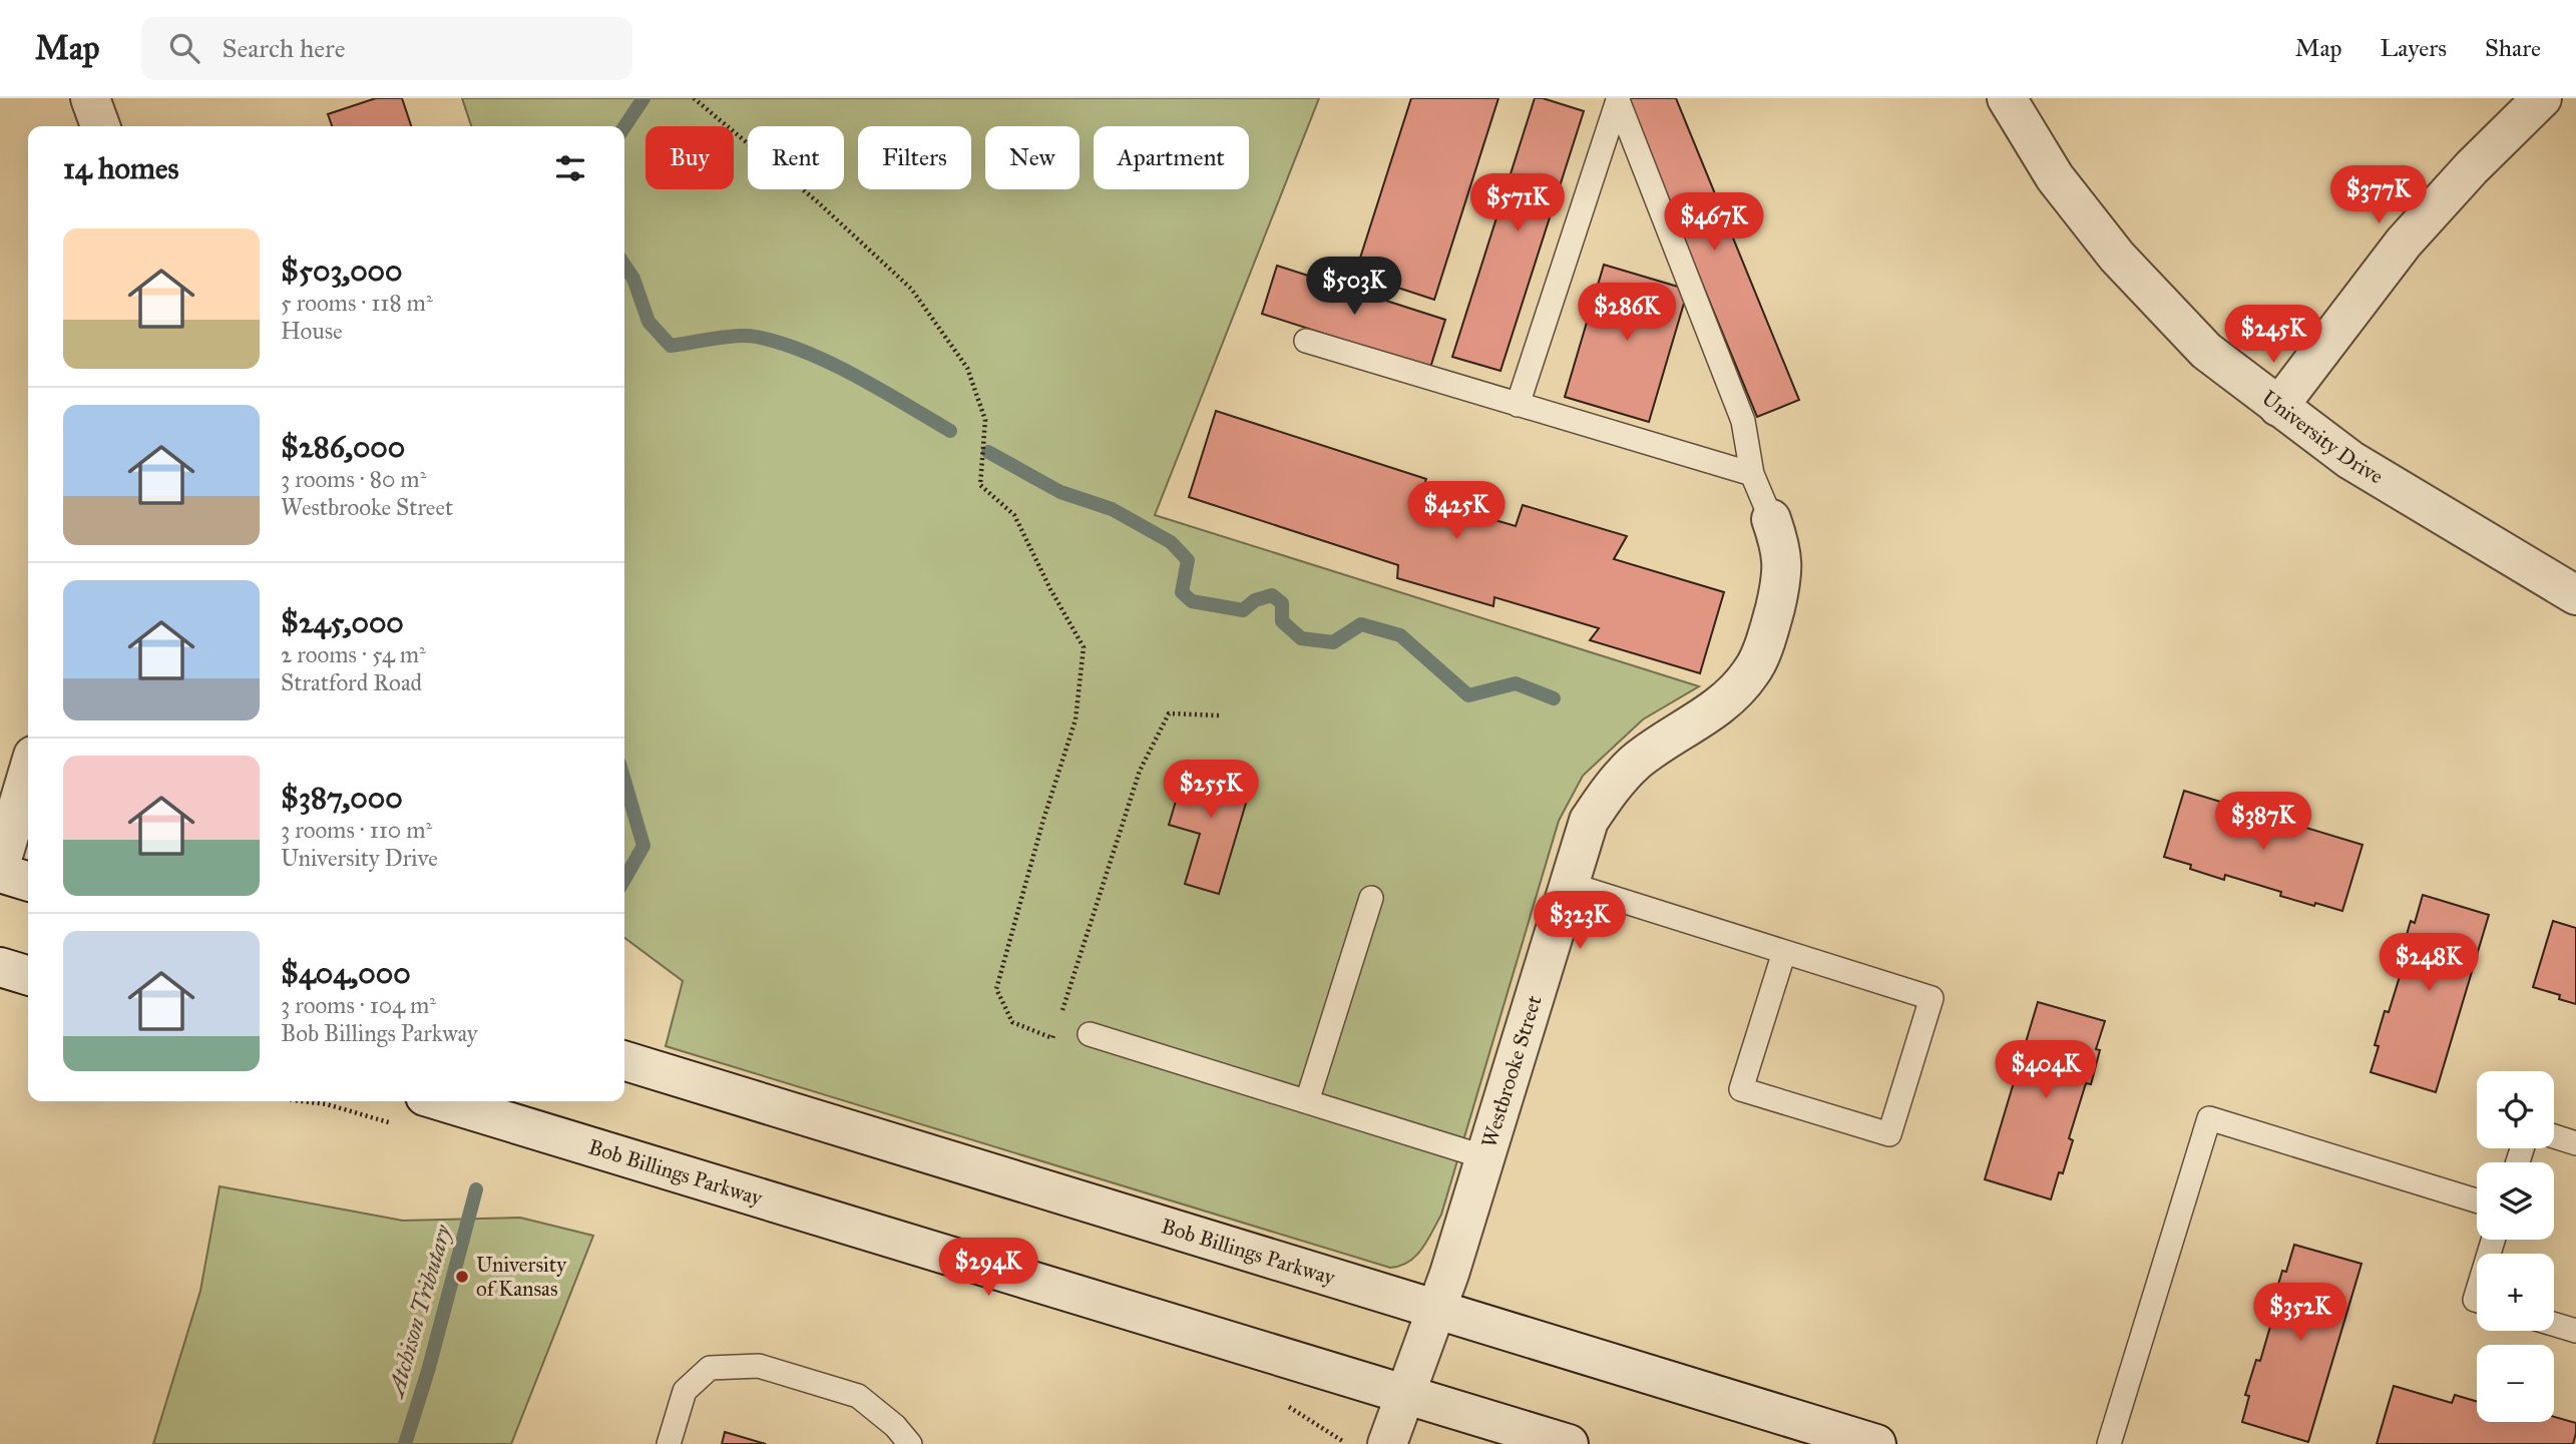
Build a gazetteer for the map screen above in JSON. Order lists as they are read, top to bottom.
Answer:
{
  "streets": {
    "main road": ["University Drive", "Westbrooke Street", "Bob Billings Parkway"]
  },
  "crossings": [
    ["Westbrooke Street", "Bob Billings Parkway"]
  ],
  "water": ["Atchison Tributary"],
  "places": ["University of Kansas"],
  "page": {
    "header": "Map",
    "search": "Search here",
    "nav": ["Map", "Layers", "Share"],
    "chip": [
      "Buy",
      "Rent",
      "Filters",
      "New",
      "Apartment"
    ],
    "heading": "14 homes",
    "price": [
      "$377K",
      "$571K",
      "$467K",
      "$503K",
      "$286K",
      "$245K",
      "$425K",
      "$255K",
      "$387K",
      "$323K",
      "$248K",
      "$404K",
      "$294K",
      "$352K"
    ],
    "list": [
      {
        "name": "$503,000",
        "note": "5 rooms · 118 m² · House"
      },
      {
        "name": "$286,000",
        "note": "3 rooms · 80 m² · Westbrooke Street"
      },
      {
        "name": "$245,000",
        "note": "2 rooms · 54 m² · Stratford Road"
      },
      {
        "name": "$387,000",
        "note": "3 rooms · 110 m² · University Drive"
      },
      {
        "name": "$404,000",
        "note": "3 rooms · 104 m² · Bob Billings Parkway"
      }
    ],
    "map_buttons": ["+", "−"]
  }
}
